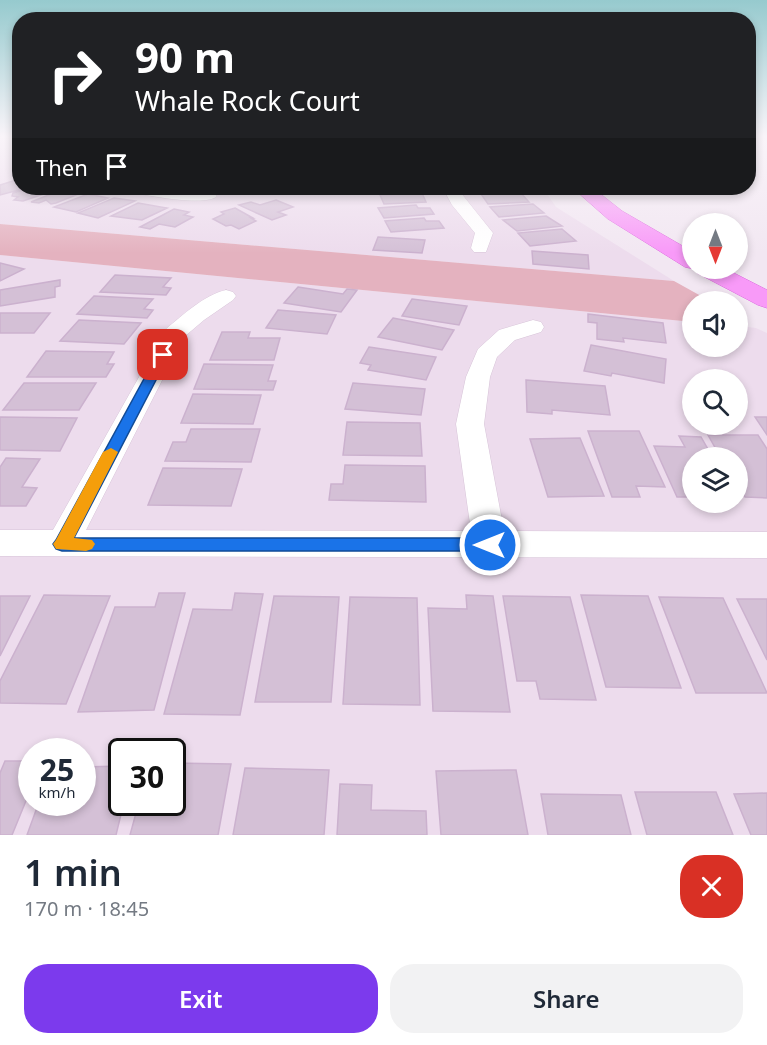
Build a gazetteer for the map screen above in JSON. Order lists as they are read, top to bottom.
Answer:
{
  "north": "bottom",
  "page": {
    "turn": ["90 m", "Whale Rock Court"],
    "then": "Then",
    "speed": "25 km/h",
    "limit": "30",
    "heading": ["1 min", "170 m · 18:45"],
    "buttons": ["Exit", "Share"]
  }
}
